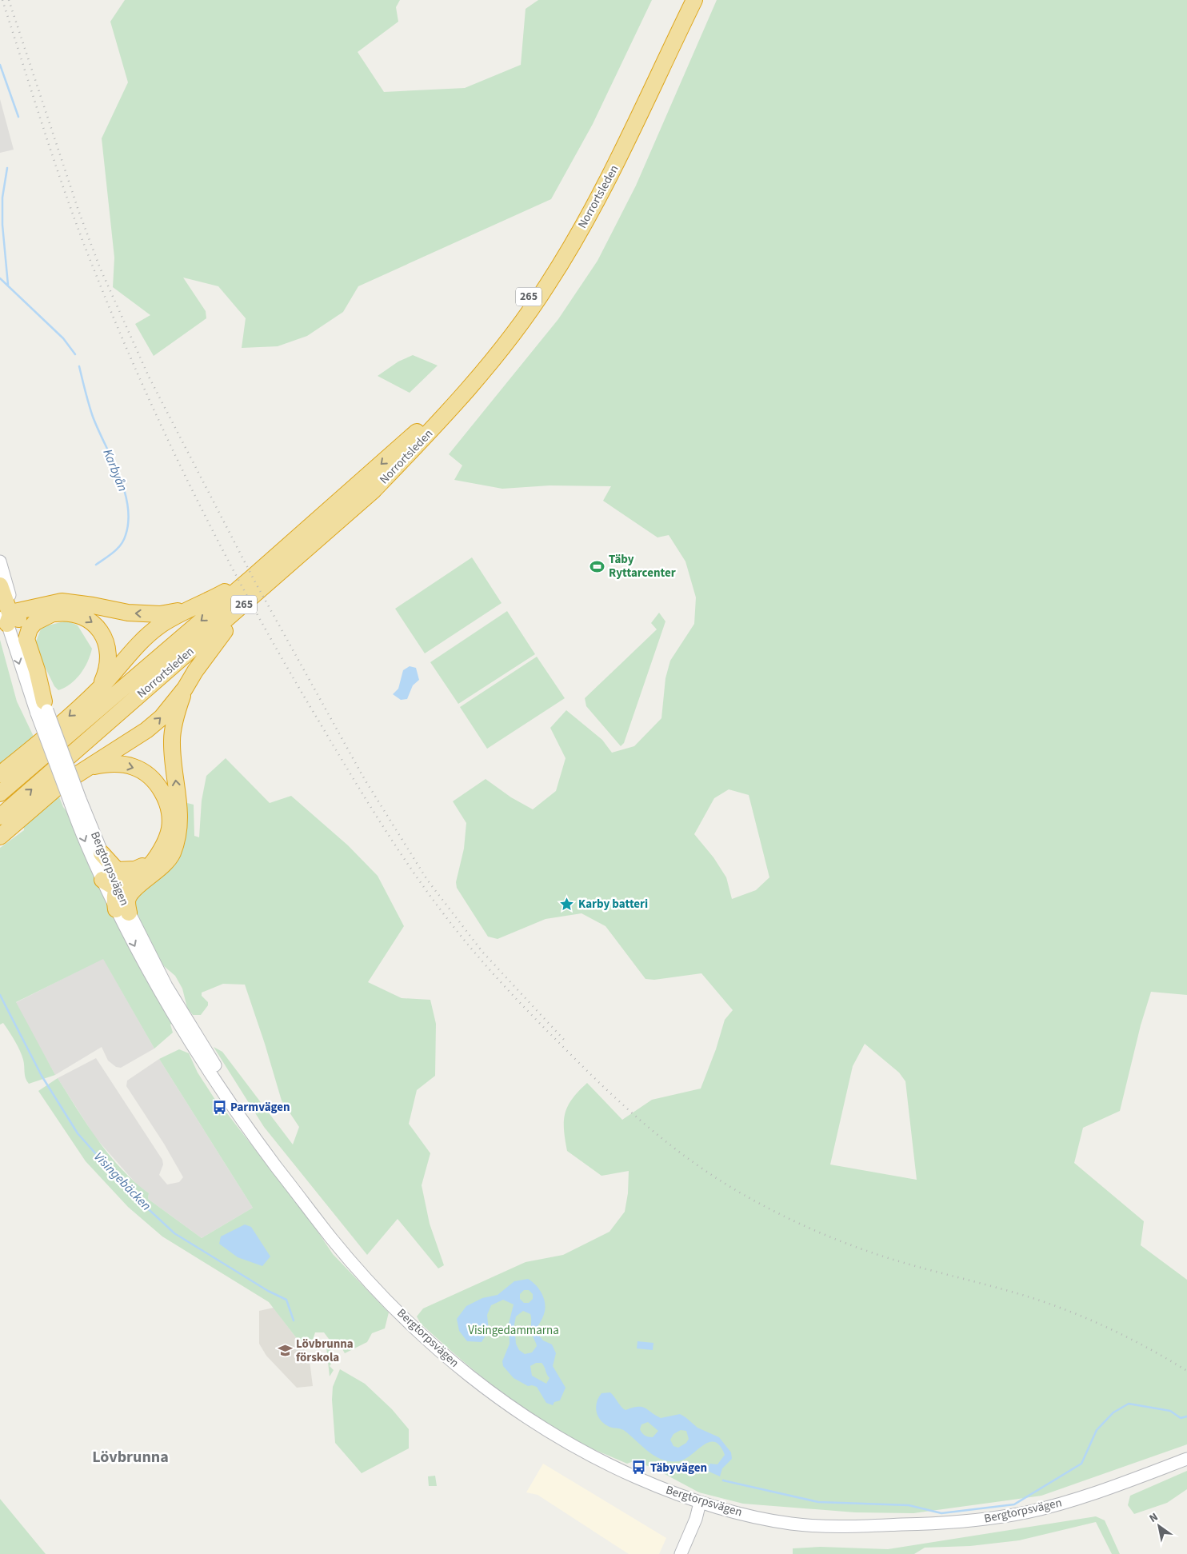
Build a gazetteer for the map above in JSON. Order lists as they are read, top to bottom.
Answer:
{
  "streets": {
    "highway": ["Norrortsleden", "265"],
    "main road": ["Bergtorpsvägen"]
  },
  "districts": ["Lövbrunna"],
  "water": ["Karbyån", "Visingebäcken"],
  "parks": ["Visingedammarna"],
  "places": {
    "sports": ["Täby Ryttarcenter"],
    "place": ["Karby batteri"],
    "bus stop": ["Parmvägen", "Täbyvägen"],
    "school or university": ["Lövbrunna förskola"]
  },
  "north": "top left"
}
